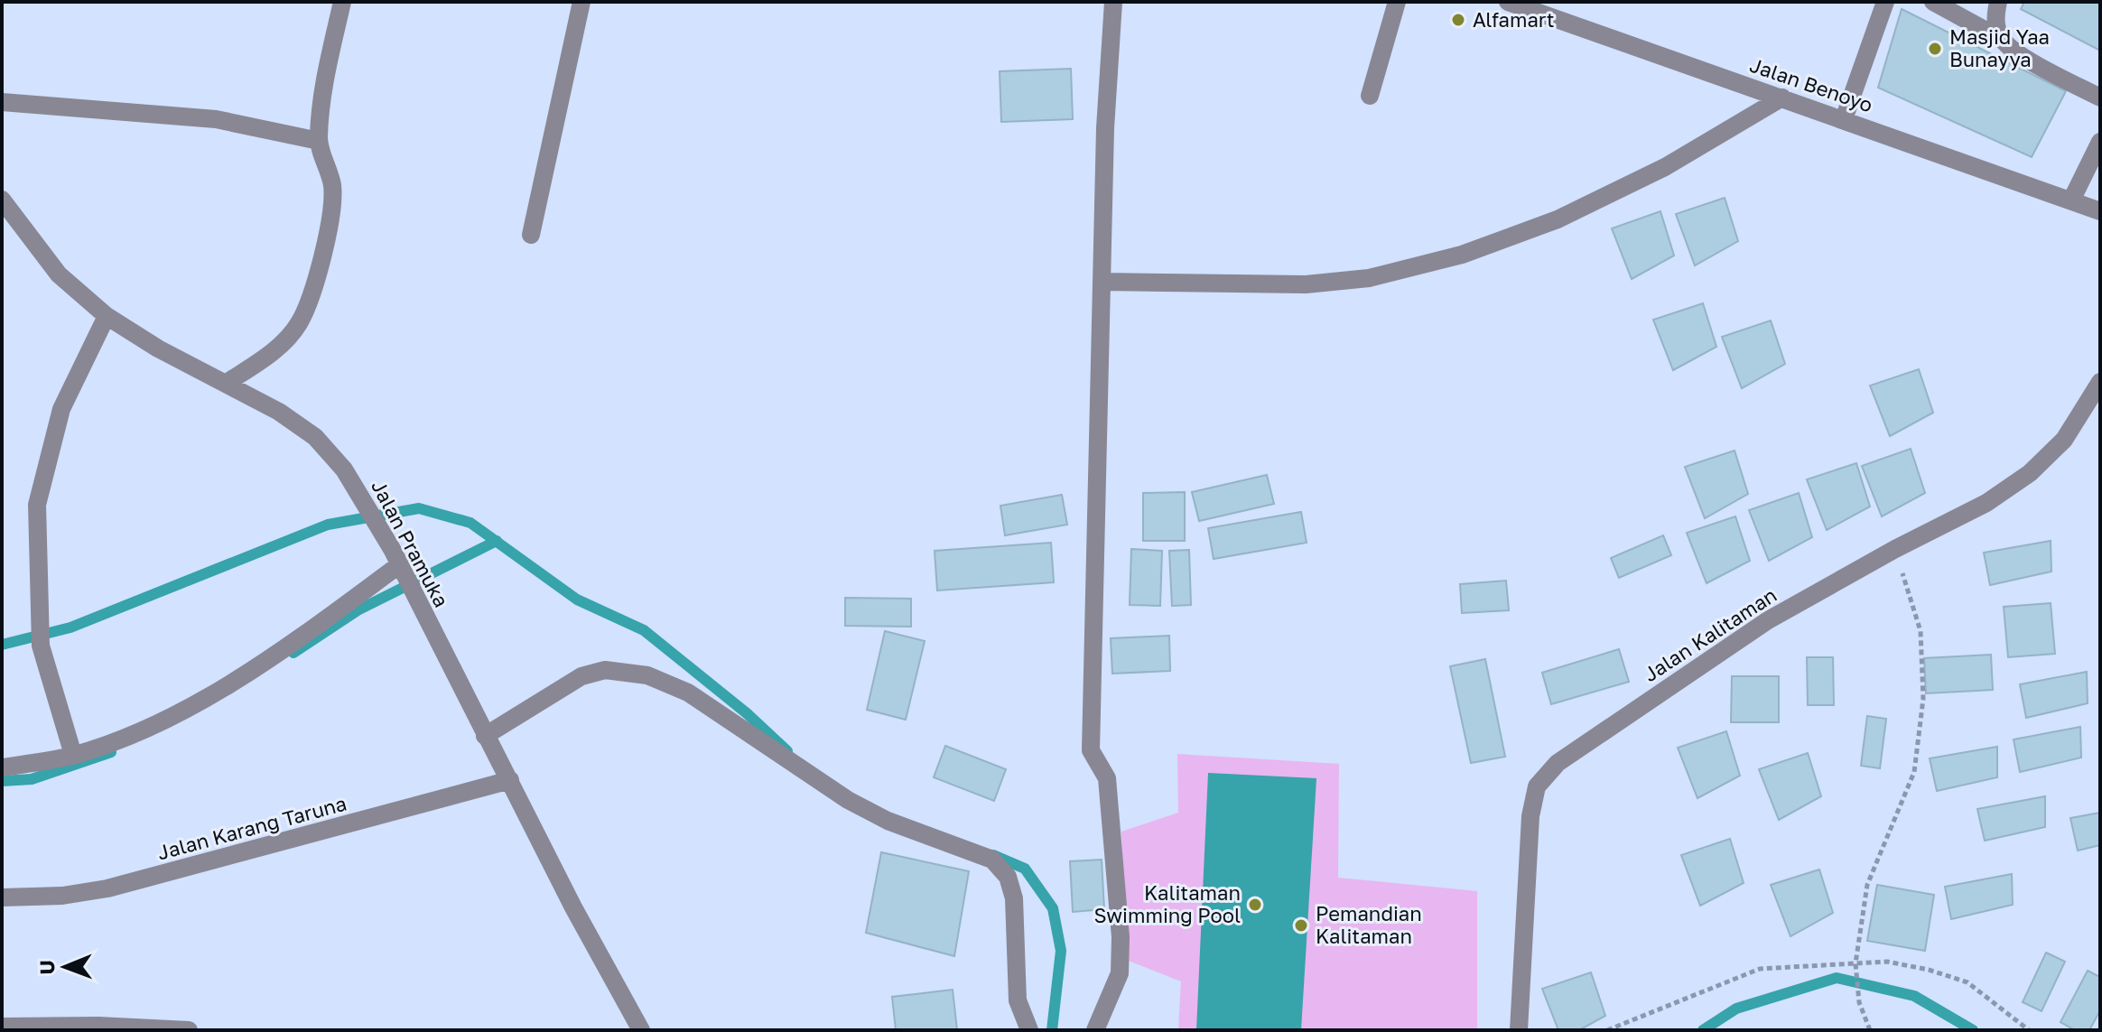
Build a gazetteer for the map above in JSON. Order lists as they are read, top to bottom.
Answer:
{
  "streets": {
    "street": [
      "Jalan Benoyo",
      "Jalan Pramuka",
      "Jalan Kalitaman",
      "Jalan Karang Taruna"
    ]
  },
  "crossings": [
    ["Jalan Pramuka", "Jalan Karang Taruna"]
  ],
  "places": [
    "Alfamart",
    "Masjid Yaa Bunayya",
    "Kalitaman Swimming Pool",
    "Pemandian Kalitaman"
  ],
  "north": "left"
}
